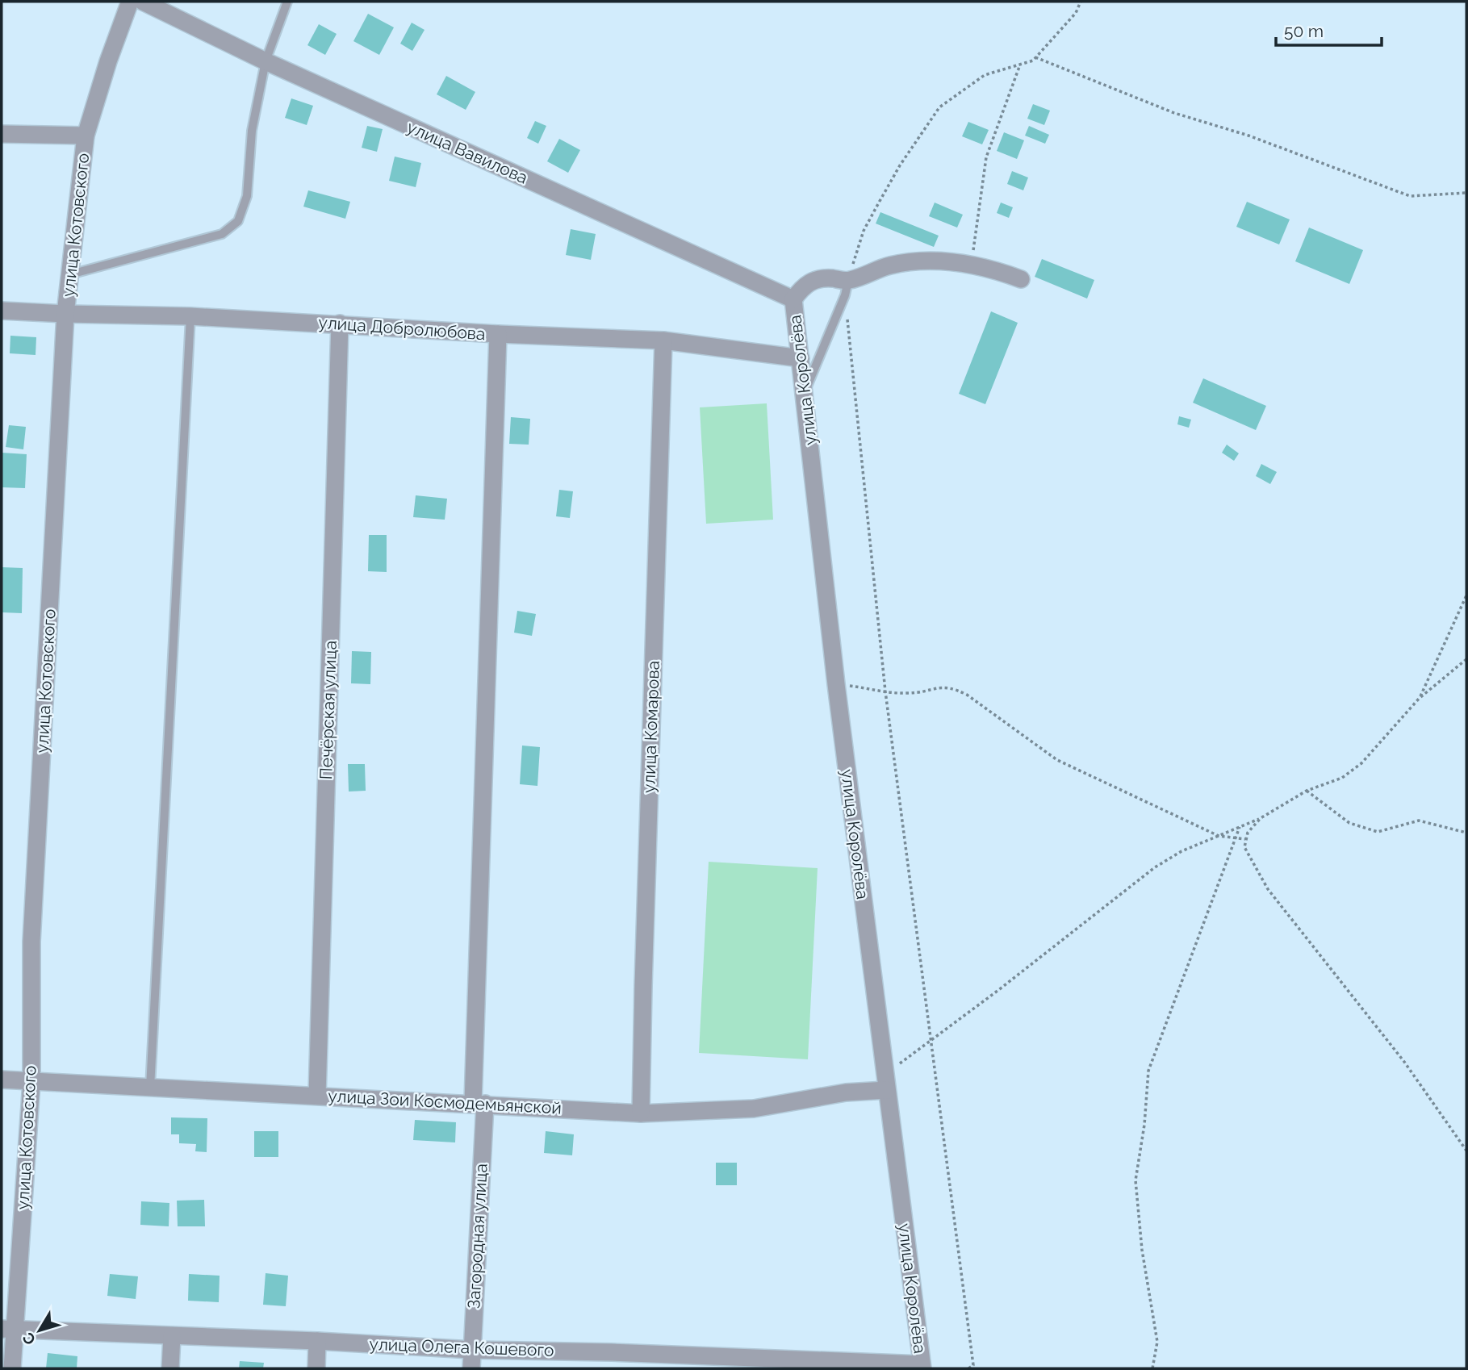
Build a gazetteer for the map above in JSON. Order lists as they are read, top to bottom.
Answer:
{
  "streets": {
    "street": [
      "улица Вавилова",
      "улица Котовского",
      "улица Добролюбова",
      "улица Королёва",
      "Печёрская улица",
      "улица Комарова",
      "улица Зои Космодемьянской",
      "Загородная улица",
      "улица Олега Кошевого"
    ]
  },
  "crossings": [
    ["улица Вавилова", "улица Королёва"],
    ["улица Котовского", "улица Добролюбова"],
    ["улица Котовского", "улица Зои Космодемьянской"],
    ["улица Котовского", "улица Олега Кошевого"],
    ["улица Добролюбова", "улица Королёва"],
    ["улица Добролюбова", "Печёрская улица"],
    ["улица Добролюбова", "улица Комарова"],
    ["улица Королёва", "улица Зои Космодемьянской"],
    ["улица Королёва", "улица Олега Кошевого"],
    ["Печёрская улица", "улица Зои Космодемьянской"],
    ["улица Комарова", "улица Зои Космодемьянской"],
    ["улица Зои Космодемьянской", "Загородная улица"],
    ["Загородная улица", "улица Олега Кошевого"]
  ],
  "scale_bar": "50 m",
  "north": "bottom left"
}
